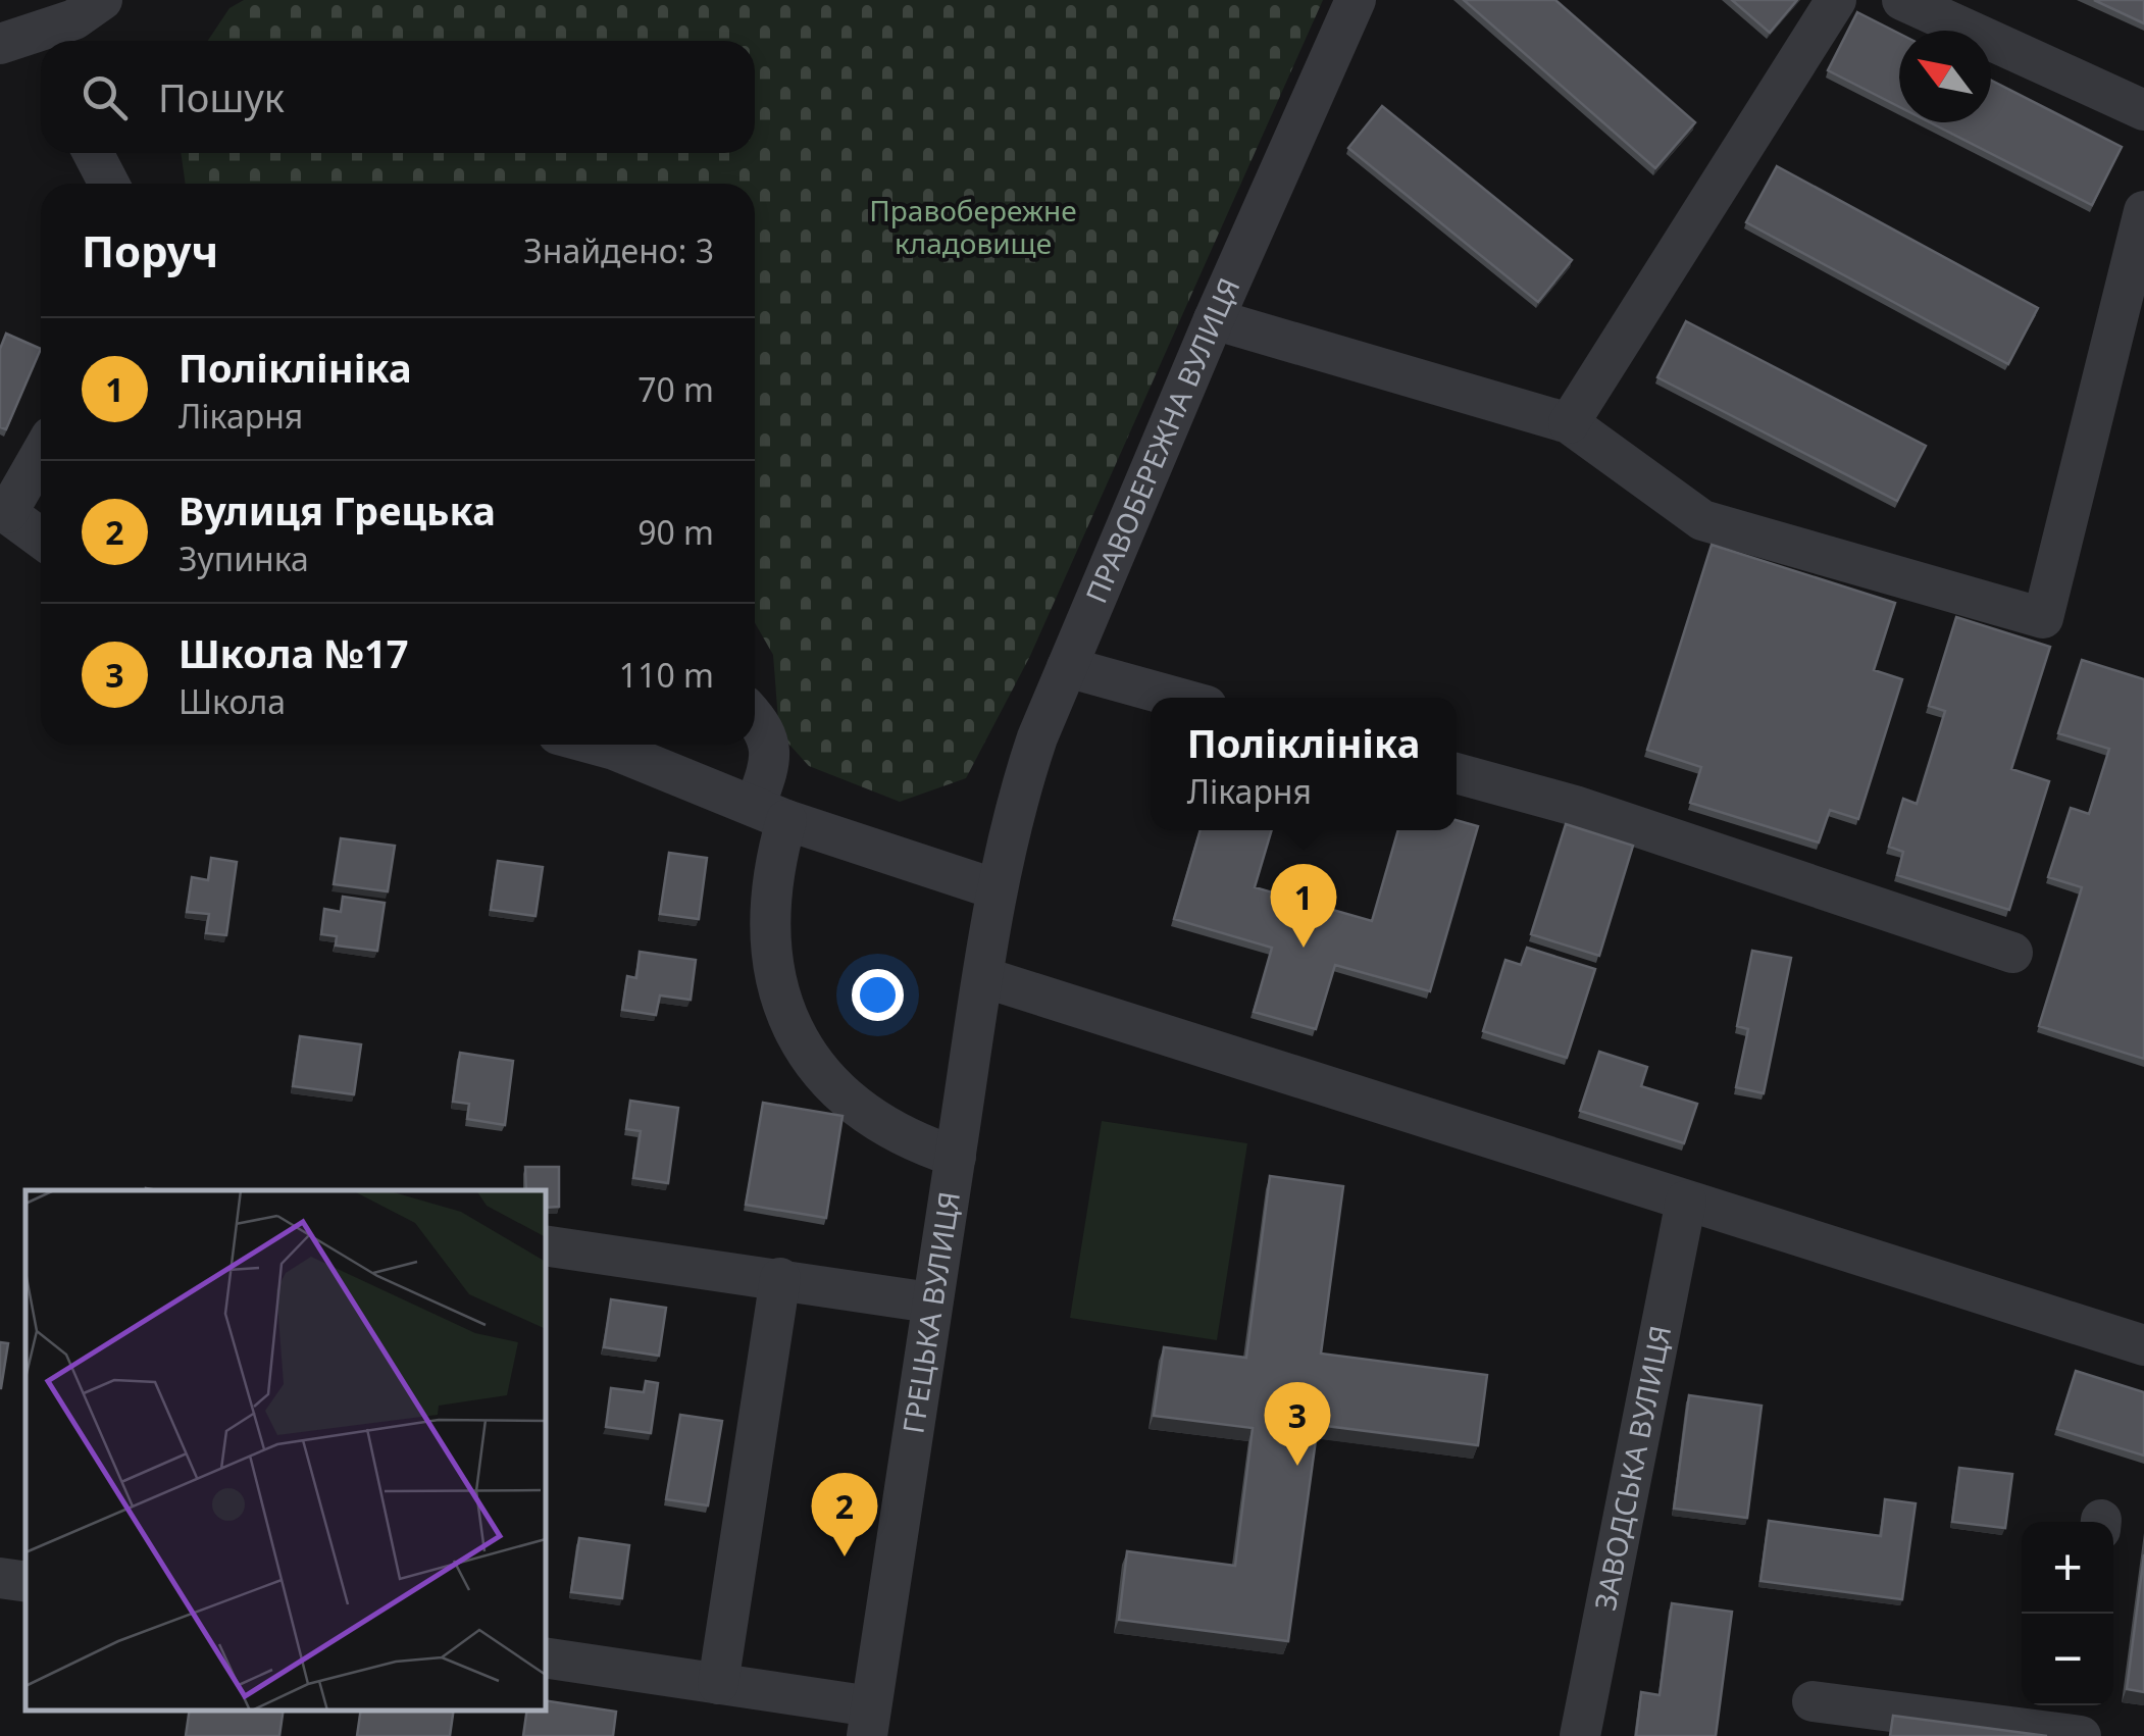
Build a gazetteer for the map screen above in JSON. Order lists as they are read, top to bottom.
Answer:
{
  "streets": {
    "street": ["ПРАВОБЕРЕЖНА ВУЛИЦЯ", "ГРЕЦЬКА ВУЛИЦЯ", "ЗАВОДСЬКА ВУЛИЦЯ"]
  },
  "crossings": [
    ["ПРАВОБЕРЕЖНА ВУЛИЦЯ", "ГРЕЦЬКА ВУЛИЦЯ"]
  ],
  "parks": ["Правобережне кладовище"],
  "north": "top left",
  "page": {
    "search": "Пошук",
    "heading": ["Поруч", "Знайдено: 3"],
    "list": [
      {
        "mark": "1",
        "name": "Поліклініка",
        "note": "Лікарня",
        "value": "70 m"
      },
      {
        "mark": "2",
        "name": "Вулиця Грецька",
        "note": "Зупинка",
        "value": "90 m"
      },
      {
        "mark": "3",
        "name": "Школа №17",
        "note": "Школа",
        "value": "110 m"
      }
    ],
    "popup": ["Поліклініка", "Лікарня"],
    "pins": ["1", "3", "2"],
    "map_buttons": ["+", "−"]
  }
}
